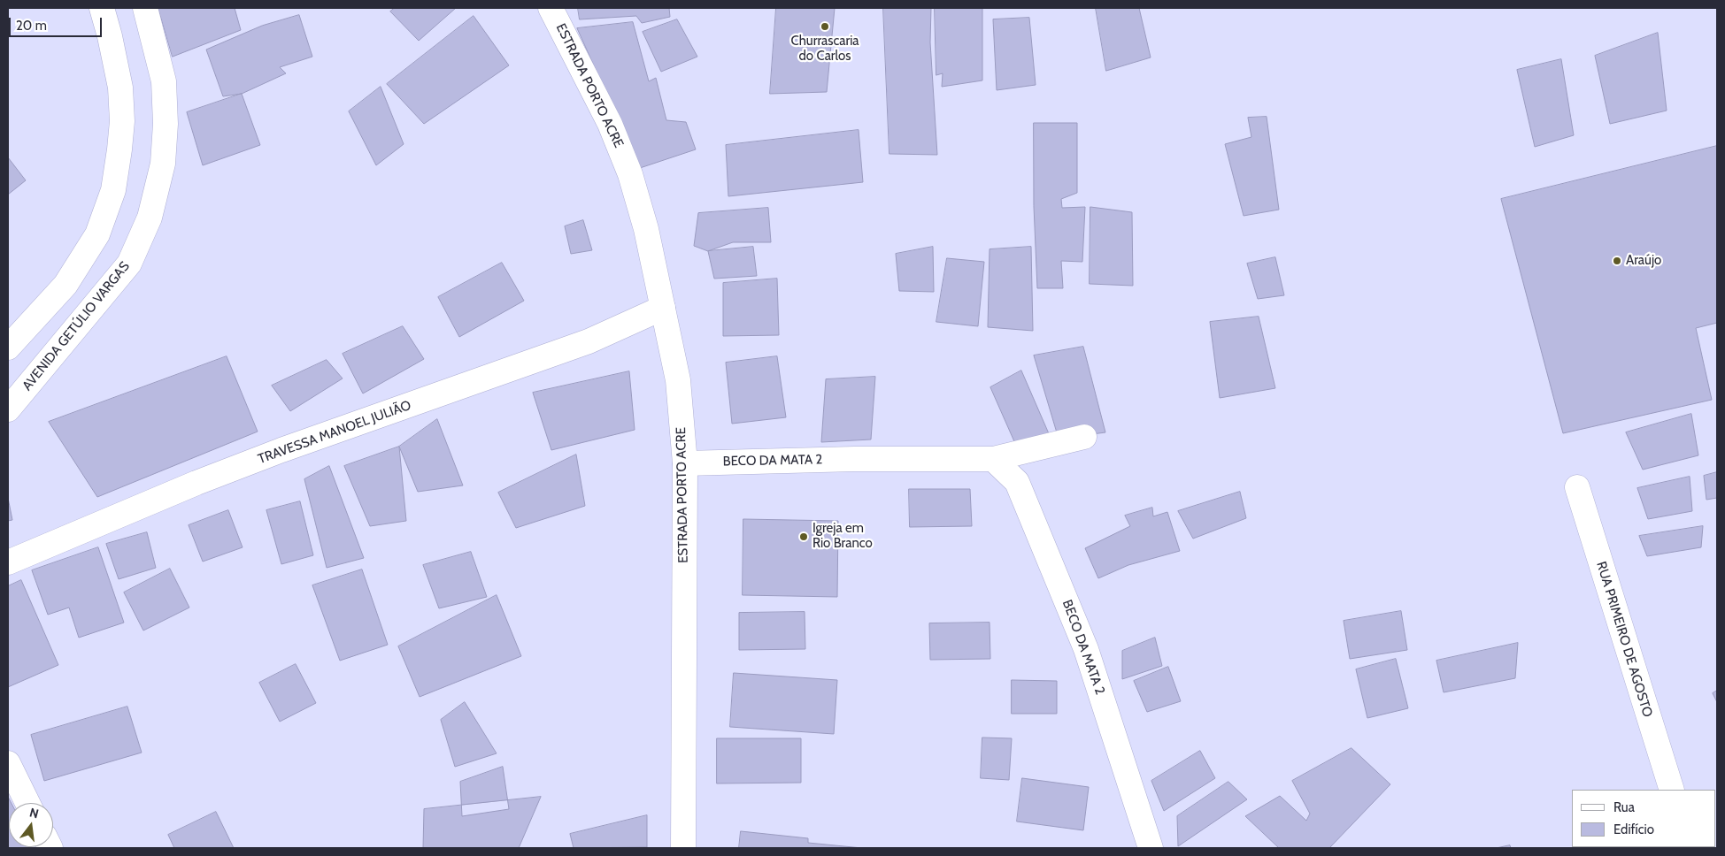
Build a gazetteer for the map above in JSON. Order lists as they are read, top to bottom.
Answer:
{
  "streets": {
    "street": [
      "ESTRADA PORTO ACRE",
      "AVENIDA GETÚLIO VARGAS",
      "TRAVESSA MANOEL JULIÃO",
      "BECO DA MATA 2",
      "RUA PRIMEIRO DE AGOSTO"
    ]
  },
  "crossings": [
    ["ESTRADA PORTO ACRE", "TRAVESSA MANOEL JULIÃO"],
    ["ESTRADA PORTO ACRE", "BECO DA MATA 2"]
  ],
  "places": ["Churrascaria do Carlos", "Araújo", "Igreja em Rio Branco"],
  "legend": ["Rua", "Edifício"],
  "scale_bar": "20 m",
  "north": "top"
}
